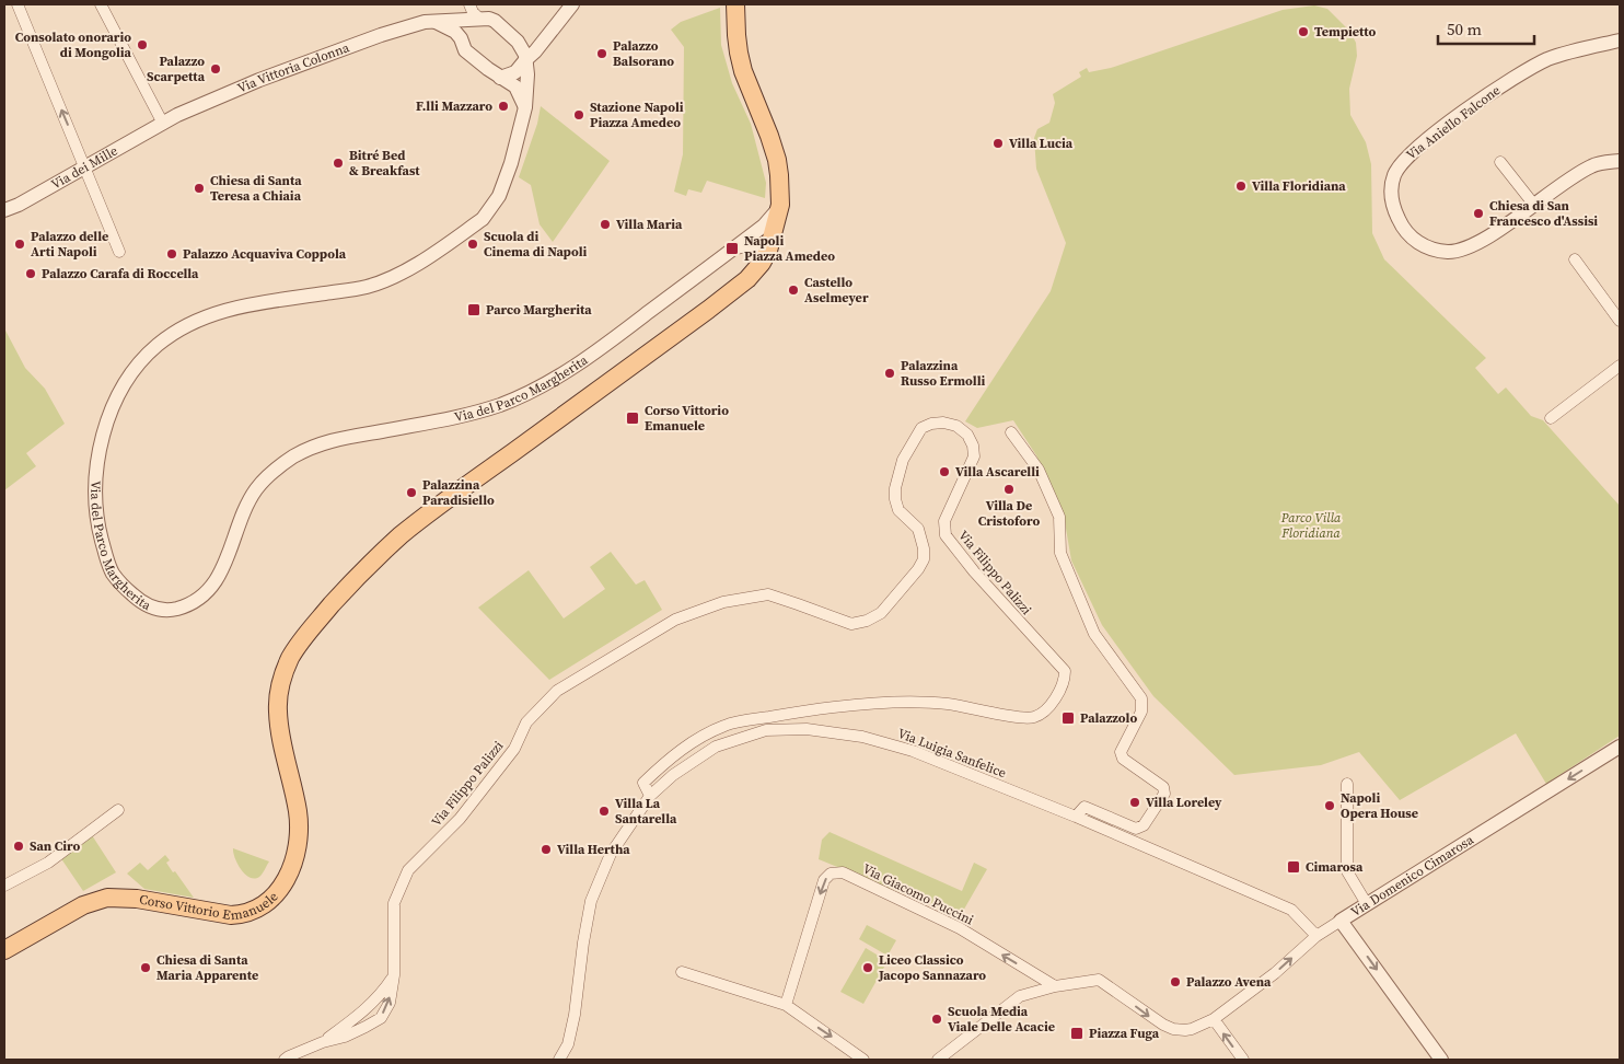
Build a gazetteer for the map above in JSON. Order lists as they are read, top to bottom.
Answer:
{
  "streets": {
    "main road": ["Corso Vittorio Emanuele"],
    "street": [
      "Via Vittoria Colonna",
      "Via Aniello Falcone",
      "Via dei Mille",
      "Via del Parco Margherita",
      "Via Filippo Palizzi",
      "Via Luigia Sanfelice",
      "Via Domenico Cimarosa",
      "Via Giacomo Puccini"
    ]
  },
  "crossings": [
    ["Via Vittoria Colonna", "Via dei Mille"],
    ["Via Vittoria Colonna", "Via del Parco Margherita"],
    ["Via del Parco Margherita", "Corso Vittorio Emanuele"],
    ["Via Filippo Palizzi", "Via Luigia Sanfelice"],
    ["Via Luigia Sanfelice", "Via Domenico Cimarosa"],
    ["Via Domenico Cimarosa", "Via Giacomo Puccini"]
  ],
  "parks": ["Parco Villa Floridiana"],
  "places": {
    "other": [
      "Tempietto",
      "Consolato onorario di Mongolia",
      "Palazzo Balsorano",
      "Palazzo Scarpetta",
      "F.lli Mazzaro",
      "Stazione Napoli Piazza Amedeo",
      "Villa Lucia",
      "Bitré Bed & Breakfast",
      "Villa Floridiana",
      "Chiesa di Santa Teresa a Chiaia",
      "Chiesa di San Francesco d'Assisi",
      "Villa Maria",
      "Palazzo delle Arti Napoli",
      "Scuola di Cinema di Napoli",
      "Palazzo Acquaviva Coppola",
      "Palazzo Carafa di Roccella",
      "Castello Aselmeyer",
      "Palazzina Russo Ermolli",
      "Villa Ascarelli",
      "Villa De Cristoforo",
      "Palazzina Paradisiello",
      "Villa Loreley",
      "Napoli Opera House",
      "Villa La Santarella",
      "San Ciro",
      "Villa Hertha",
      "Chiesa di Santa Maria Apparente",
      "Liceo Classico Jacopo Sannazaro",
      "Palazzo Avena",
      "Scuola Media Viale Delle Acacie"
    ],
    "transit": [
      "Napoli Piazza Amedeo",
      "Parco Margherita",
      "Corso Vittorio Emanuele",
      "Palazzolo",
      "Cimarosa",
      "Piazza Fuga"
    ]
  },
  "scale_bar": "50 m"
}
